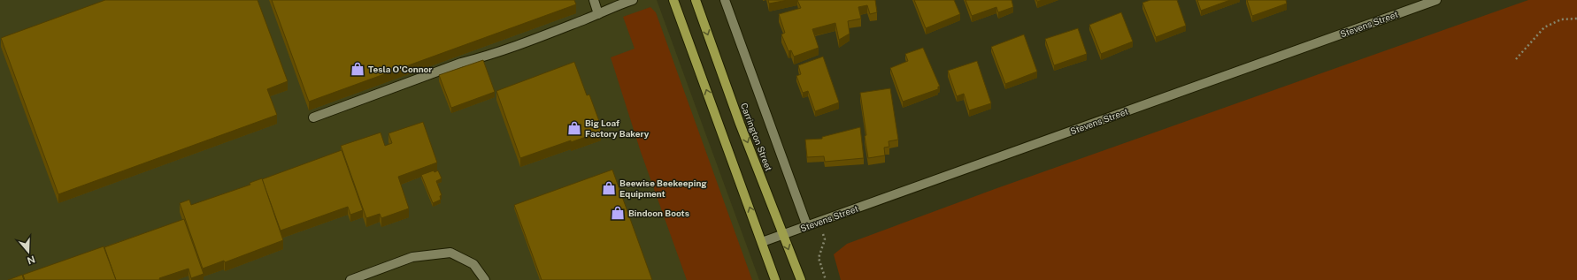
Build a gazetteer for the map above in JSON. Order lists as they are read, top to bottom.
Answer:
{
  "streets": {
    "main road": ["Carrington Street"],
    "street": ["Stevens Street"]
  },
  "crossings": [
    ["Stevens Street", "Carrington Street"]
  ],
  "places": {
    "shop": [
      "Tesla O'Connor",
      "Big Loaf Factory Bakery",
      "Beewise Beekeeping Equipment",
      "Bindoon Boots"
    ]
  },
  "north": "bottom"
}
